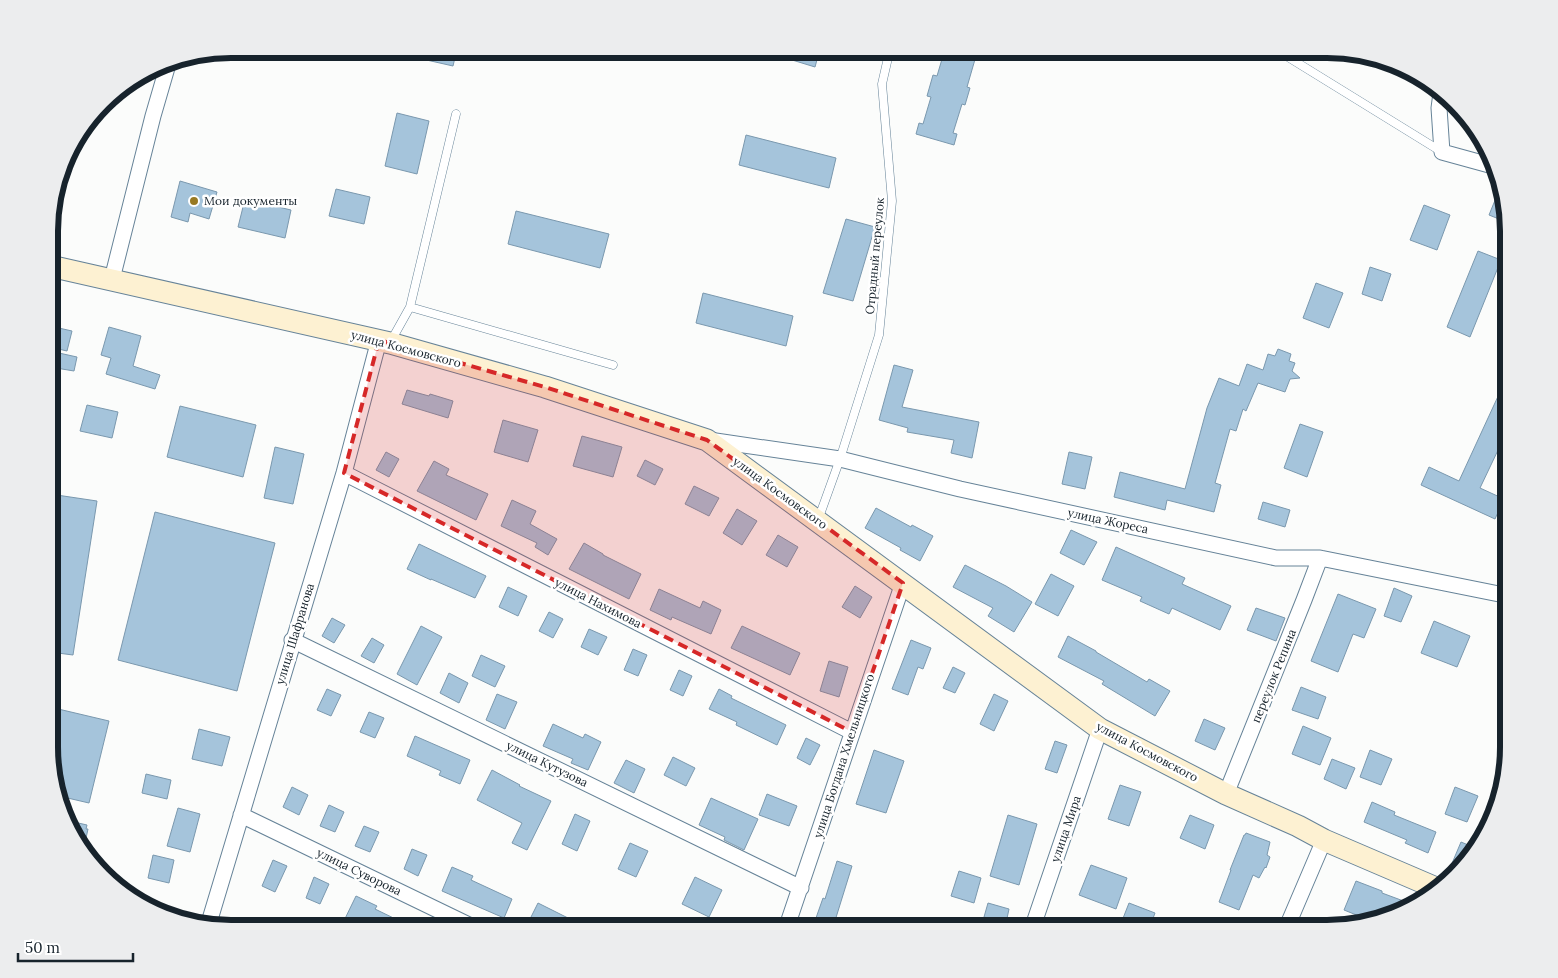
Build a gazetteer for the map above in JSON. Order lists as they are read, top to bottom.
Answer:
{
  "streets": {
    "main road": ["улица Космовского"],
    "street": [
      "улица Жореса",
      "улица Нахимова",
      "улица Шафранова",
      "переулок Репина",
      "улица Богдана Хмельницкого",
      "улица Кутузова",
      "улица Мира",
      "улица Суворова"
    ],
    "lane": ["Отрадный переулок"]
  },
  "crossings": [
    ["Отрадный переулок", "улица Космовского"],
    ["Отрадный переулок", "улица Жореса"],
    ["улица Космовского", "улица Жореса"],
    ["улица Космовского", "улица Шафранова"],
    ["улица Космовского", "переулок Репина"],
    ["улица Космовского", "улица Богдана Хмельницкого"],
    ["улица Космовского", "улица Мира"],
    ["улица Жореса", "переулок Репина"],
    ["улица Нахимова", "улица Шафранова"],
    ["улица Нахимова", "улица Богдана Хмельницкого"],
    ["улица Шафранова", "улица Кутузова"],
    ["улица Шафранова", "улица Суворова"],
    ["улица Богдана Хмельницкого", "улица Кутузова"]
  ],
  "places": ["Мои документы"],
  "scale_bar": "50 m"
}
